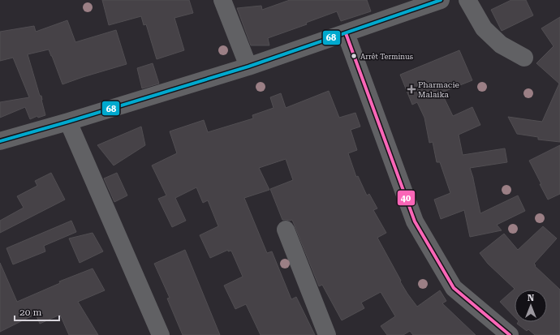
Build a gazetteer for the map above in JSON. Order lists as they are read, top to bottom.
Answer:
{
  "places": {
    "other": ["Arrêt Terminus"],
    "health": ["Pharmacie Malaika"]
  },
  "lines": ["transit line 68", "transit line 40"],
  "scale_bar": "20 m",
  "north": "top"
}
